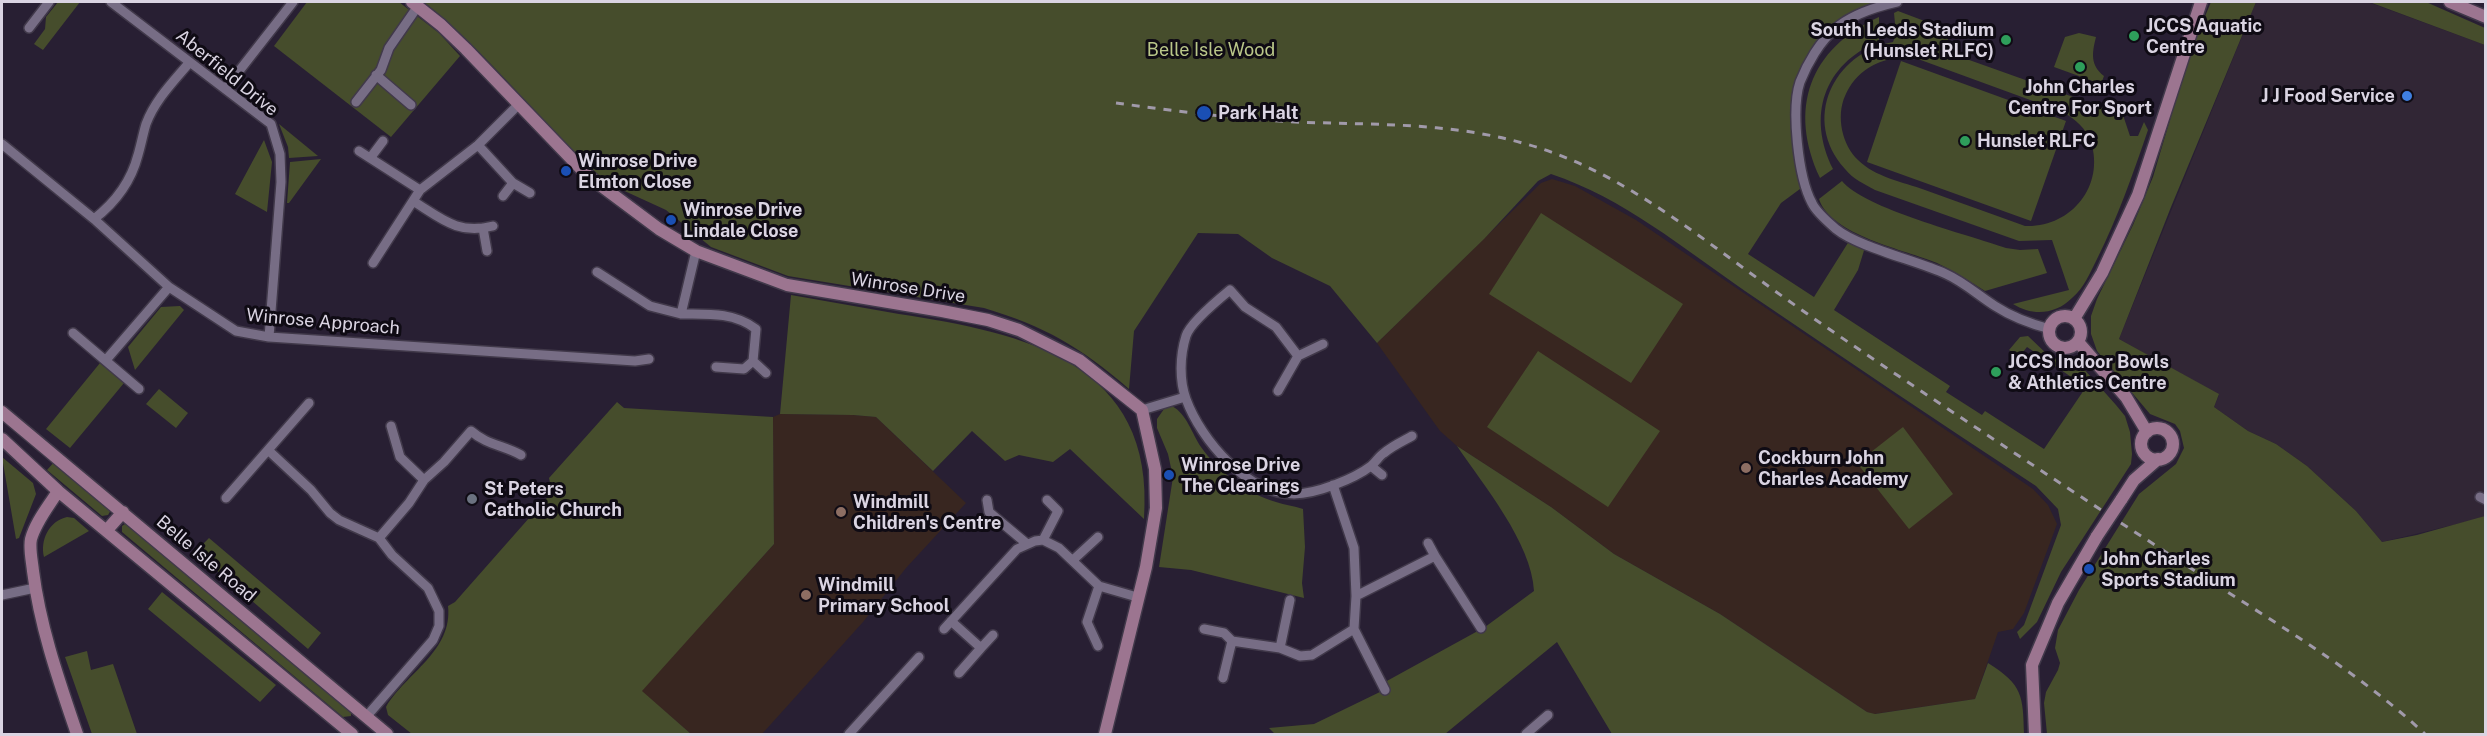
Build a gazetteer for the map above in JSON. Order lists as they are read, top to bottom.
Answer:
{
  "streets": {
    "street": [
      "Aberfield Drive",
      "Winrose Drive",
      "Winrose Approach",
      "Belle Isle Road"
    ]
  },
  "crossings": [
    ["Aberfield Drive", "Winrose Approach"]
  ],
  "parks": ["Belle Isle Wood"],
  "places": [
    "JCCS Aquatic Centre",
    "South Leeds Stadium (Hunslet RLFC)",
    "John Charles Centre For Sport",
    "J J Food Service",
    "Park Halt",
    "Hunslet RLFC",
    "Winrose Drive Elmton Close",
    "Winrose Drive Lindale Close",
    "JCCS Indoor Bowls & Athletics Centre",
    "Cockburn John Charles Academy",
    "Winrose Drive The Clearings",
    "St Peters Catholic Church",
    "Windmill Children's Centre",
    "John Charles Sports Stadium",
    "Windmill Primary School"
  ]
}
